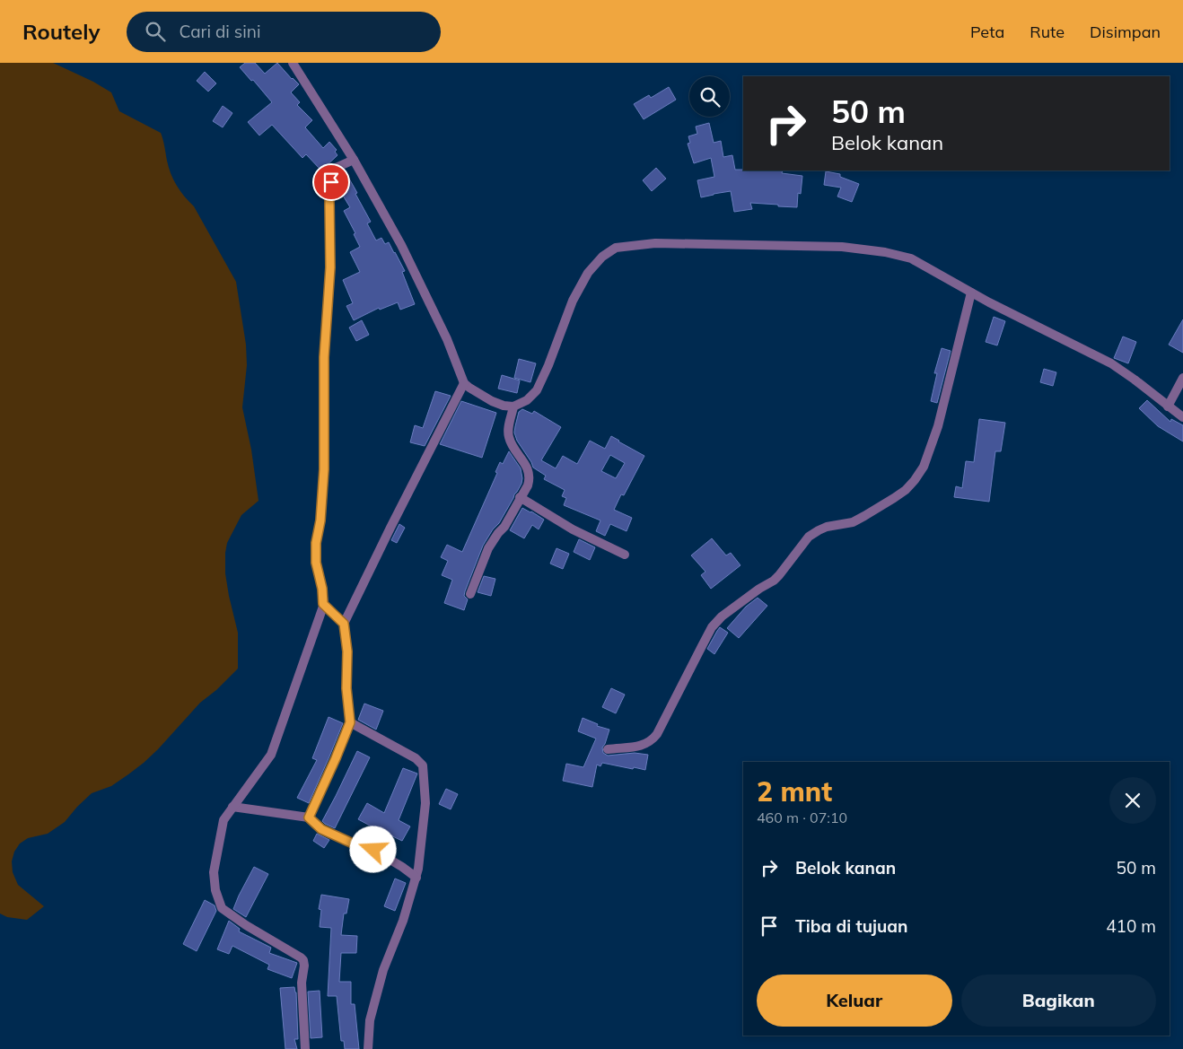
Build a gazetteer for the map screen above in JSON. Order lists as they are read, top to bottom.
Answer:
{
  "page": {
    "header": "Routely",
    "search": "Cari di sini",
    "nav": ["Peta", "Rute", "Disimpan"],
    "turn": ["50 m", "Belok kanan"],
    "heading": ["2 mnt", "460 m · 07:10"],
    "list": [
      {
        "name": "Belok kanan",
        "value": "50 m"
      },
      {
        "name": "Tiba di tujuan",
        "value": "410 m"
      }
    ],
    "buttons": ["Keluar", "Bagikan"]
  }
}
